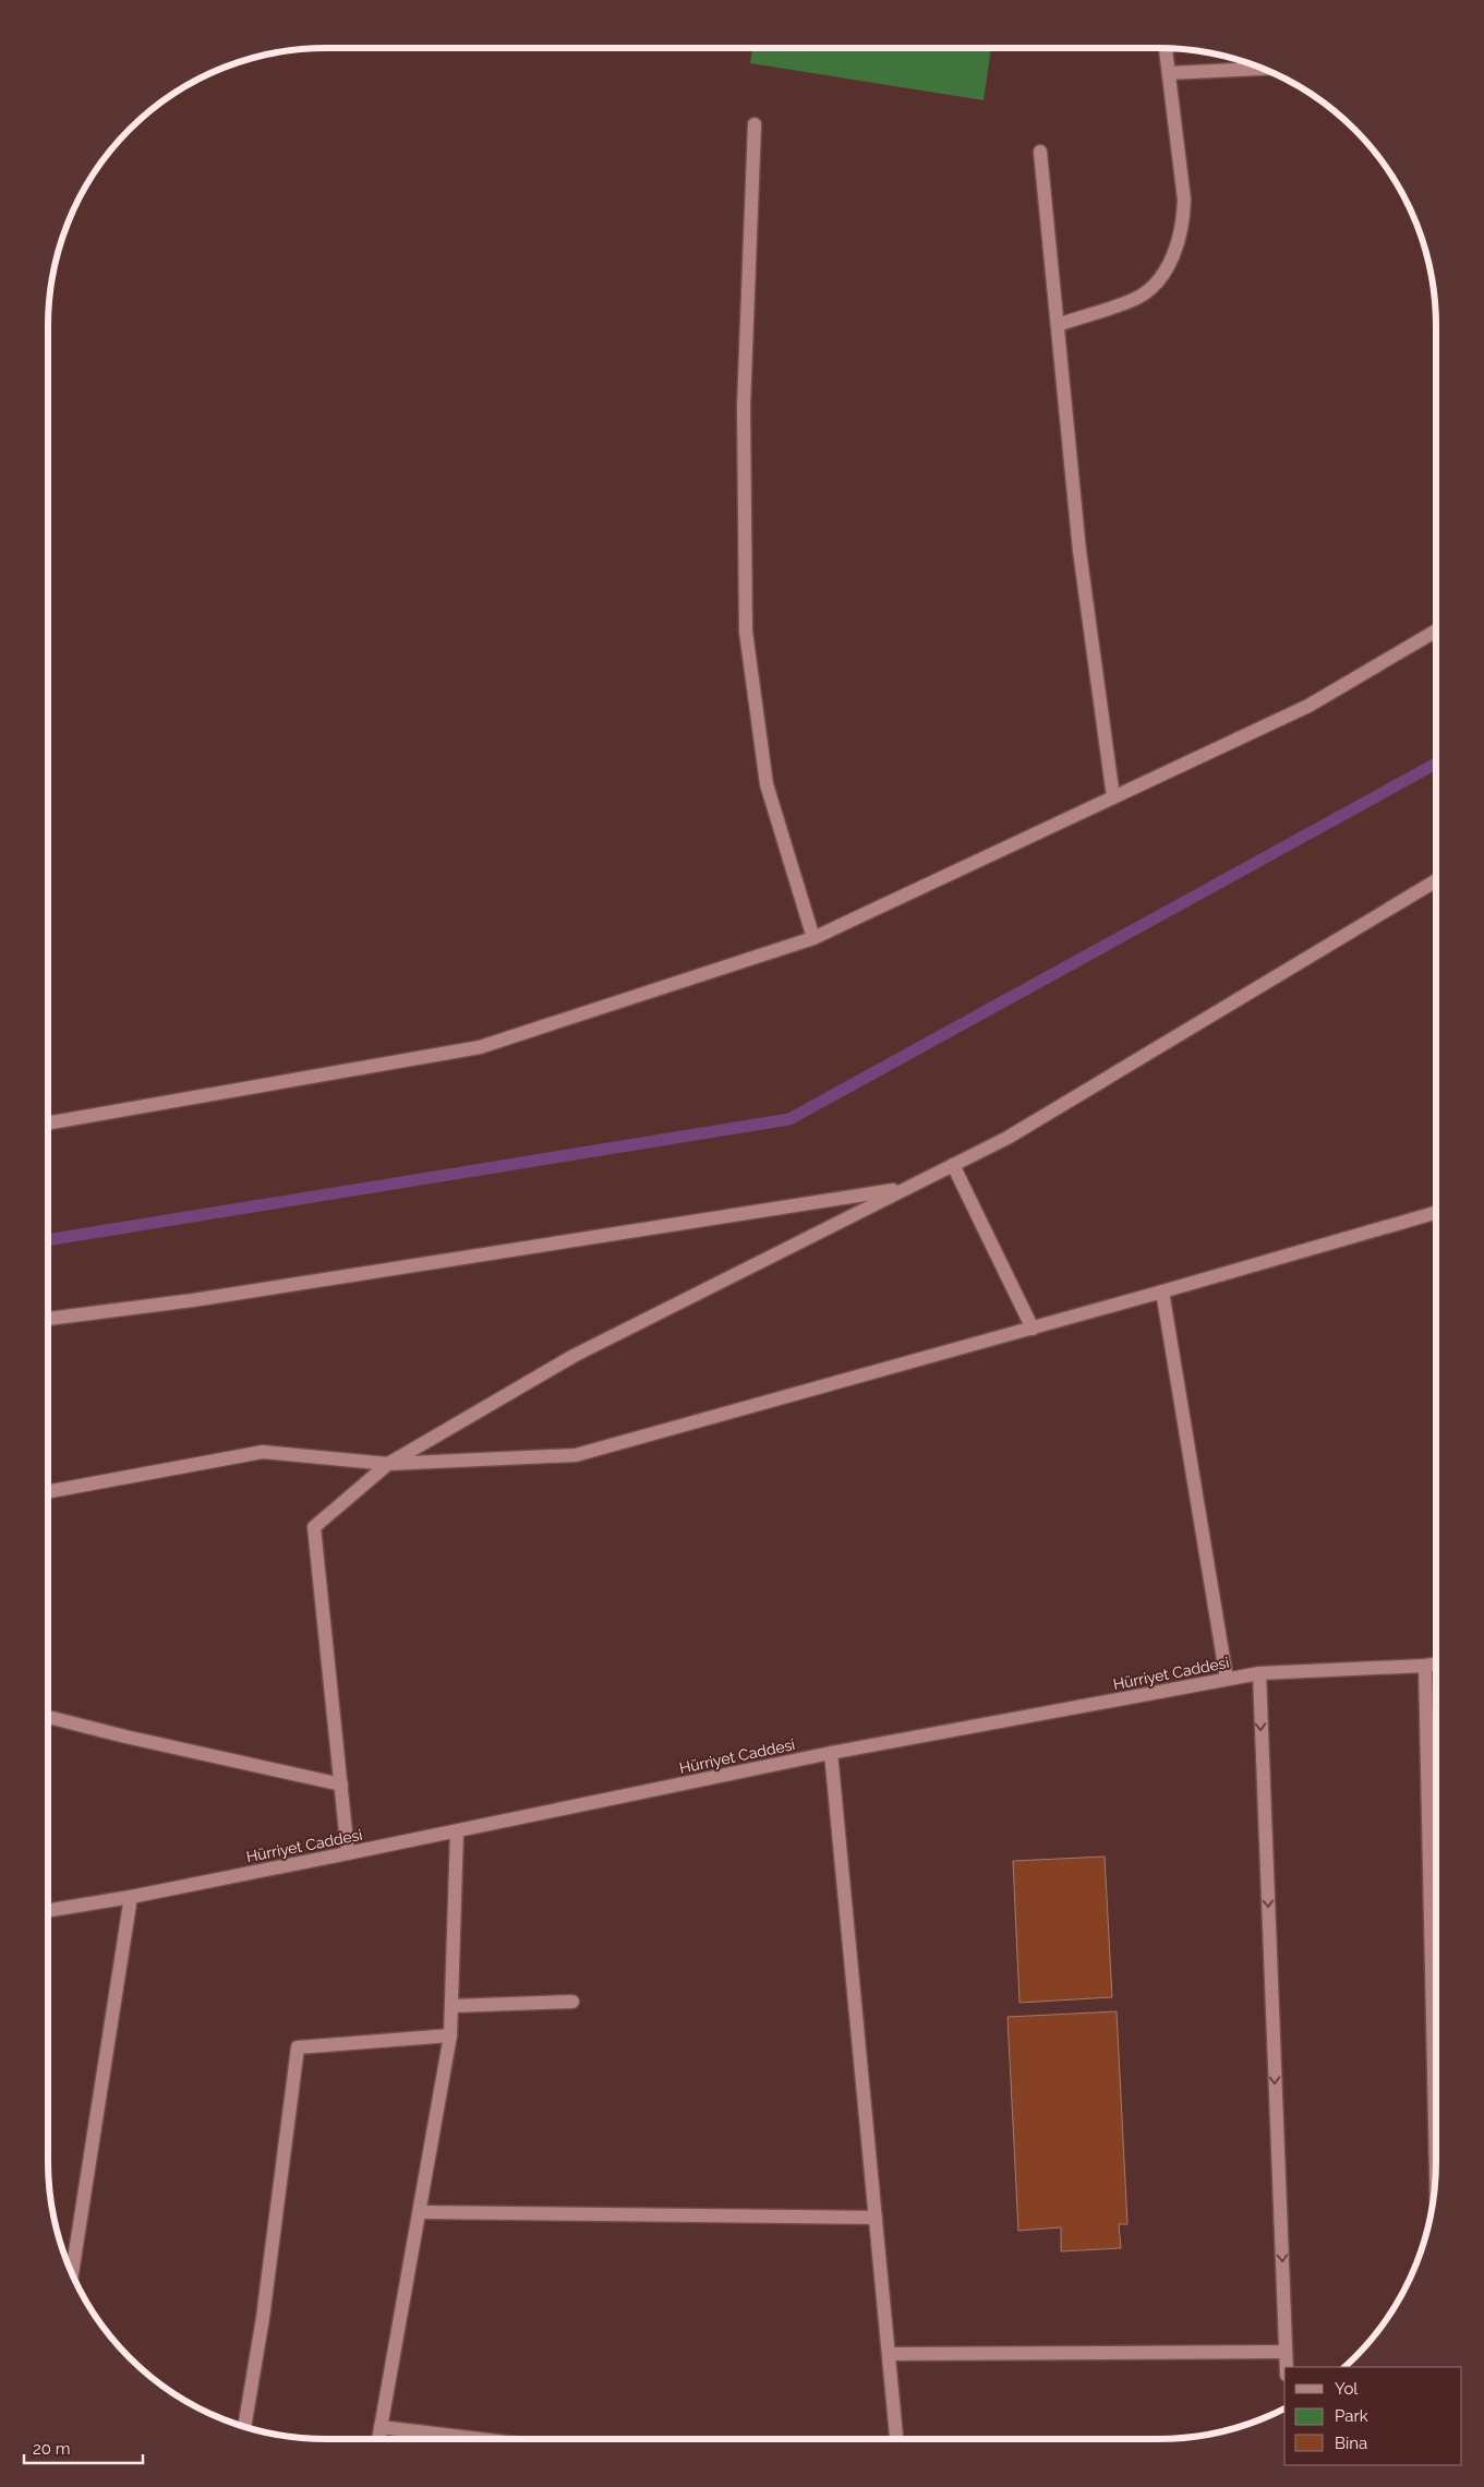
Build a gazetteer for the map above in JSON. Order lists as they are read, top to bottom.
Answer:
{
  "streets": {
    "street": ["Hürriyet Caddesi"]
  },
  "legend": ["Yol", "Park", "Bina"],
  "scale_bar": "20 m"
}
